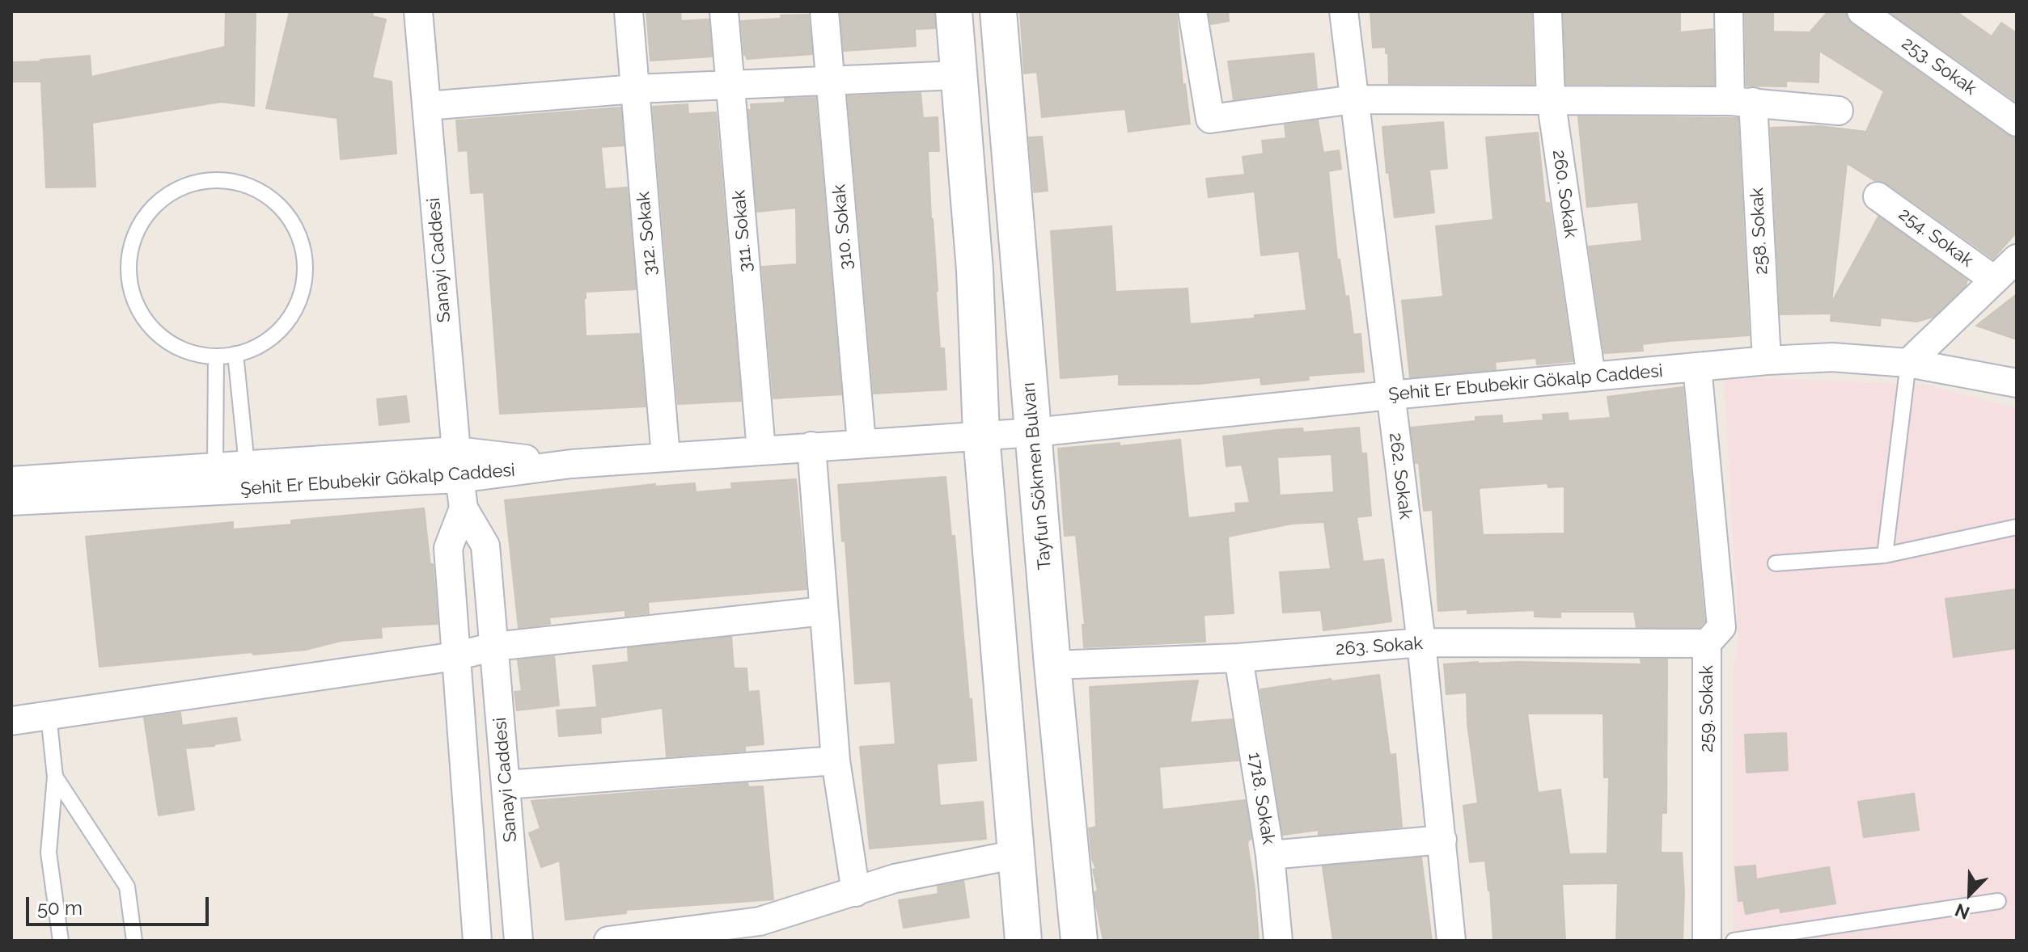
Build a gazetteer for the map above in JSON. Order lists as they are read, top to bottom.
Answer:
{
  "streets": {
    "main road": ["Tayfun Sökmen Bulvarı"],
    "street": [
      "253. Sokak",
      "260. Sokak",
      "310. Sokak",
      "311. Sokak",
      "258. Sokak",
      "312. Sokak",
      "254. Sokak",
      "Sanayi Caddesi",
      "Şehit Er Ebubekir Gökalp Caddesi",
      "262. Sokak",
      "263. Sokak",
      "259. Sokak",
      "1718. Sokak"
    ]
  },
  "crossings": [
    ["260. Sokak", "Şehit Er Ebubekir Gökalp Caddesi"],
    ["310. Sokak", "Şehit Er Ebubekir Gökalp Caddesi"],
    ["311. Sokak", "Şehit Er Ebubekir Gökalp Caddesi"],
    ["258. Sokak", "Şehit Er Ebubekir Gökalp Caddesi"],
    ["312. Sokak", "Şehit Er Ebubekir Gökalp Caddesi"],
    ["Sanayi Caddesi", "Şehit Er Ebubekir Gökalp Caddesi"],
    ["Şehit Er Ebubekir Gökalp Caddesi", "Tayfun Sökmen Bulvarı"],
    ["Şehit Er Ebubekir Gökalp Caddesi", "262. Sokak"],
    ["Şehit Er Ebubekir Gökalp Caddesi", "259. Sokak"],
    ["Tayfun Sökmen Bulvarı", "263. Sokak"],
    ["262. Sokak", "263. Sokak"],
    ["263. Sokak", "259. Sokak"],
    ["263. Sokak", "1718. Sokak"]
  ],
  "scale_bar": "50 m",
  "north": "bottom left"
}
